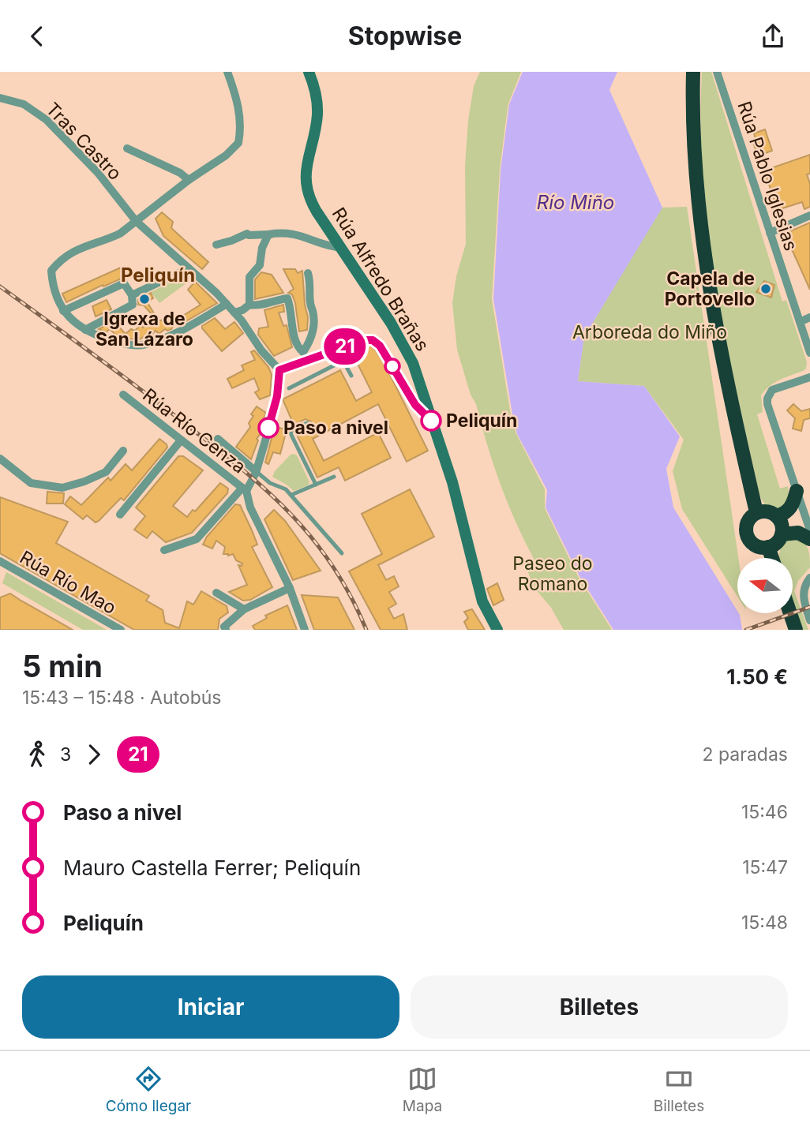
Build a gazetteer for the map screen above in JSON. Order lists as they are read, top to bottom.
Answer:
{
  "streets": {
    "street": [
      "Tras Castro",
      "Rúa Pablo Iglesias",
      "Rúa Alfredo Brañas",
      "Rúa Río Cenza",
      "Rúa Río Mao"
    ]
  },
  "districts": ["Peliquín"],
  "water": ["Río Miño"],
  "parks": ["Arboreda do Miño", "Paseo do Romano"],
  "places": [
    "Capela de Portovello",
    "Igrexa de San Lázaro",
    "Peliquín",
    "Paso a nivel"
  ],
  "lines": ["bus line 21"],
  "north": "left",
  "page": {
    "header": "Stopwise",
    "on_map": "21",
    "heading": ["5 min", "15:43 – 15:48 · Autobús", "1.50 €"],
    "legs": ["3", "21", "2 paradas"],
    "list": [
      {
        "name": "Paso a nivel",
        "value": "15:46"
      },
      {
        "name": "Mauro Castella Ferrer; Peliquín",
        "value": "15:47"
      },
      {
        "name": "Peliquín",
        "value": "15:48"
      }
    ],
    "buttons": ["Iniciar", "Billetes"],
    "tabs": ["Cómo llegar", "Mapa", "Billetes"]
  }
}
